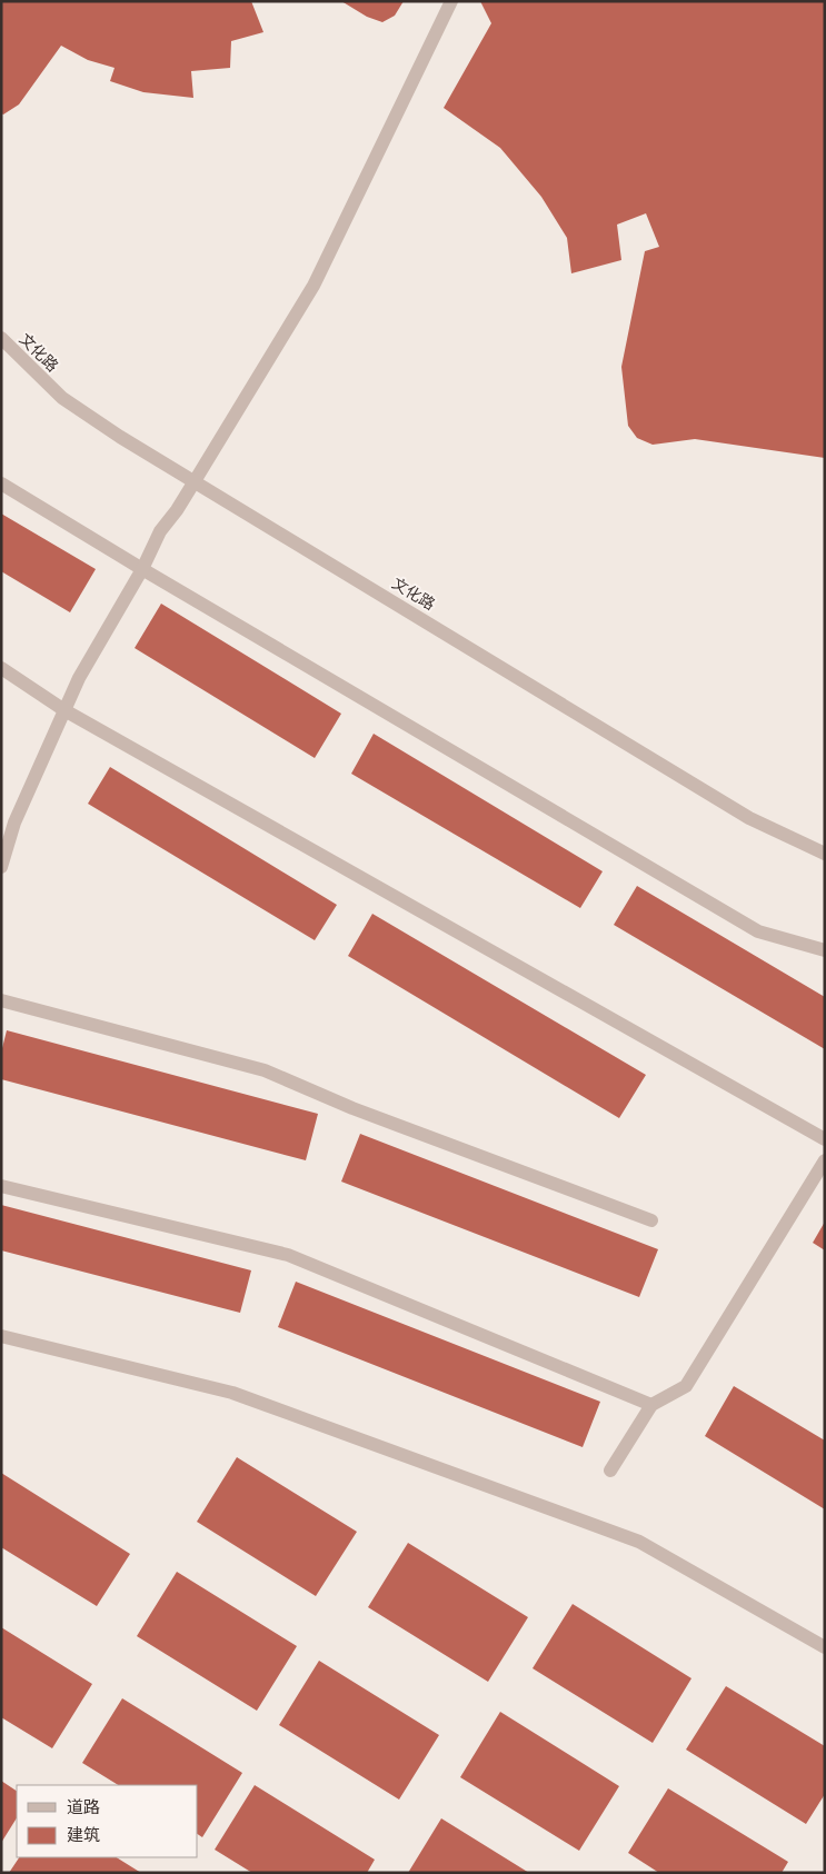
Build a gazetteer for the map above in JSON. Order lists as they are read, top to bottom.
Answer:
{
  "streets": {
    "street": ["文化路"]
  },
  "legend": ["道路", "建筑"]
}
